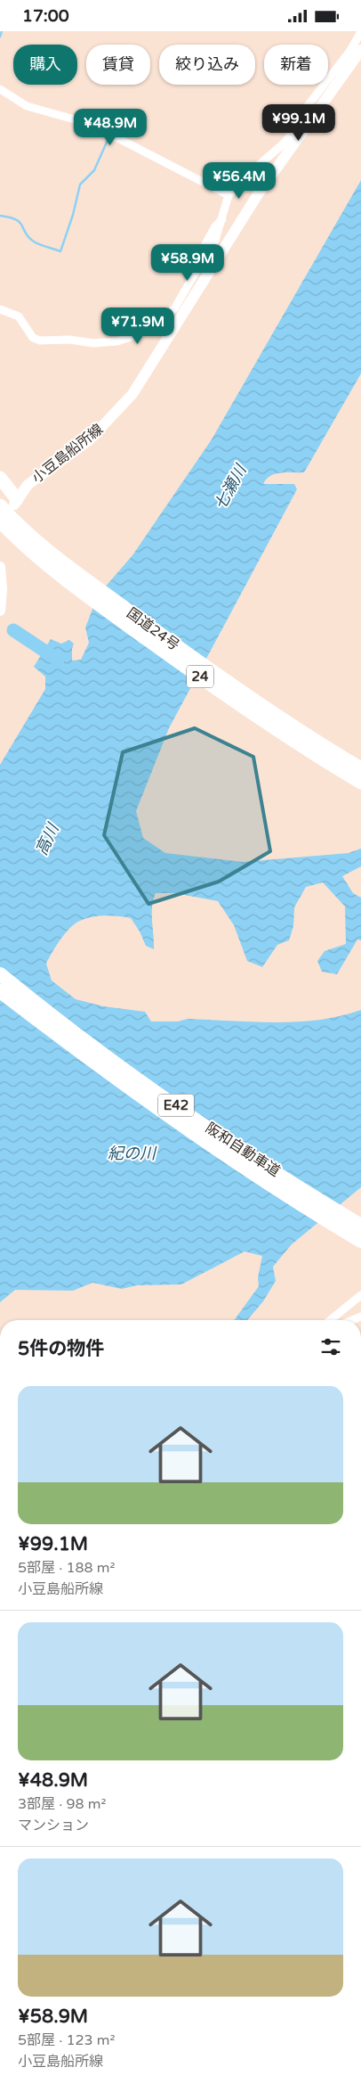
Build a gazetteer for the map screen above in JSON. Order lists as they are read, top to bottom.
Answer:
{
  "streets": {
    "highway": [
      "国道24号",
      "24",
      "E42",
      "阪和自動車道"
    ],
    "main road": ["小豆島船所線"]
  },
  "water": ["七瀬川", "高川", "紀の川"],
  "page": {
    "status": "17:00",
    "chip": [
      "購入",
      "賃貸",
      "絞り込み",
      "新着"
    ],
    "price": [
      "¥99.1M",
      "¥48.9M",
      "¥56.4M",
      "¥58.9M",
      "¥71.9M"
    ],
    "heading": "5件の物件",
    "list": [
      {
        "name": "¥99.1M",
        "note": "5部屋 · 188 m² · 小豆島船所線"
      },
      {
        "name": "¥48.9M",
        "note": "3部屋 · 98 m² · マンション"
      },
      {
        "name": "¥58.9M",
        "note": "5部屋 · 123 m² · 小豆島船所線"
      }
    ]
  }
}
